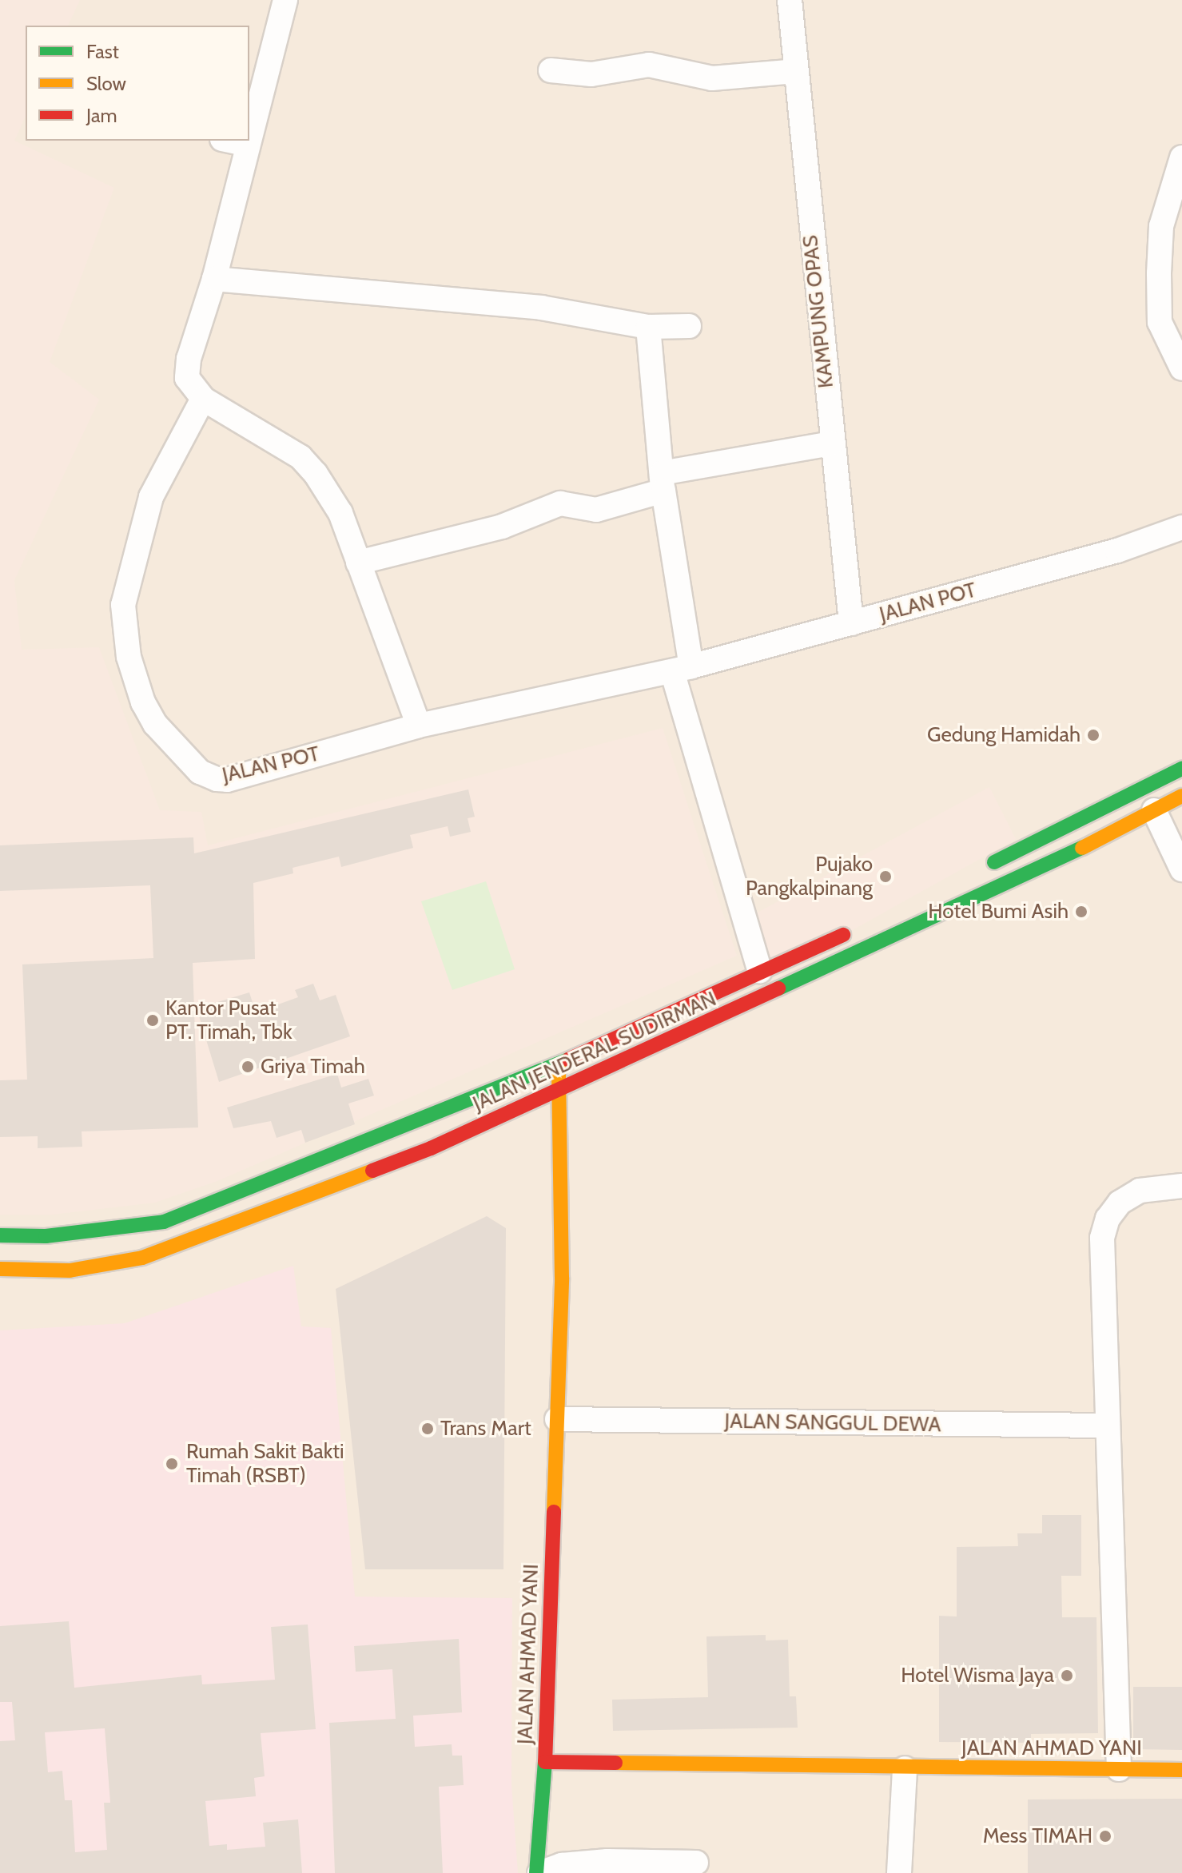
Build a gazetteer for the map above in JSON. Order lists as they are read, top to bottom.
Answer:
{
  "streets": {
    "main road": ["JALAN JENDERAL SUDIRMAN", "JALAN AHMAD YANI"],
    "street": ["KAMPUNG OPAS", "JALAN POT", "JALAN SANGGUL DEWA"]
  },
  "crossings": [
    ["KAMPUNG OPAS", "JALAN POT"],
    ["JALAN JENDERAL SUDIRMAN", "JALAN AHMAD YANI"],
    ["JALAN SANGGUL DEWA", "JALAN AHMAD YANI"]
  ],
  "places": [
    "Gedung Hamidah",
    "Pujako Pangkalpinang",
    "Hotel Bumi Asih",
    "Kantor Pusat PT. Timah, Tbk",
    "Griya Timah",
    "Trans Mart",
    "Rumah Sakit Bakti Timah (RSBT)",
    "Hotel Wisma Jaya",
    "Mess TIMAH"
  ],
  "legend": ["Fast", "Slow", "Jam"]
}
